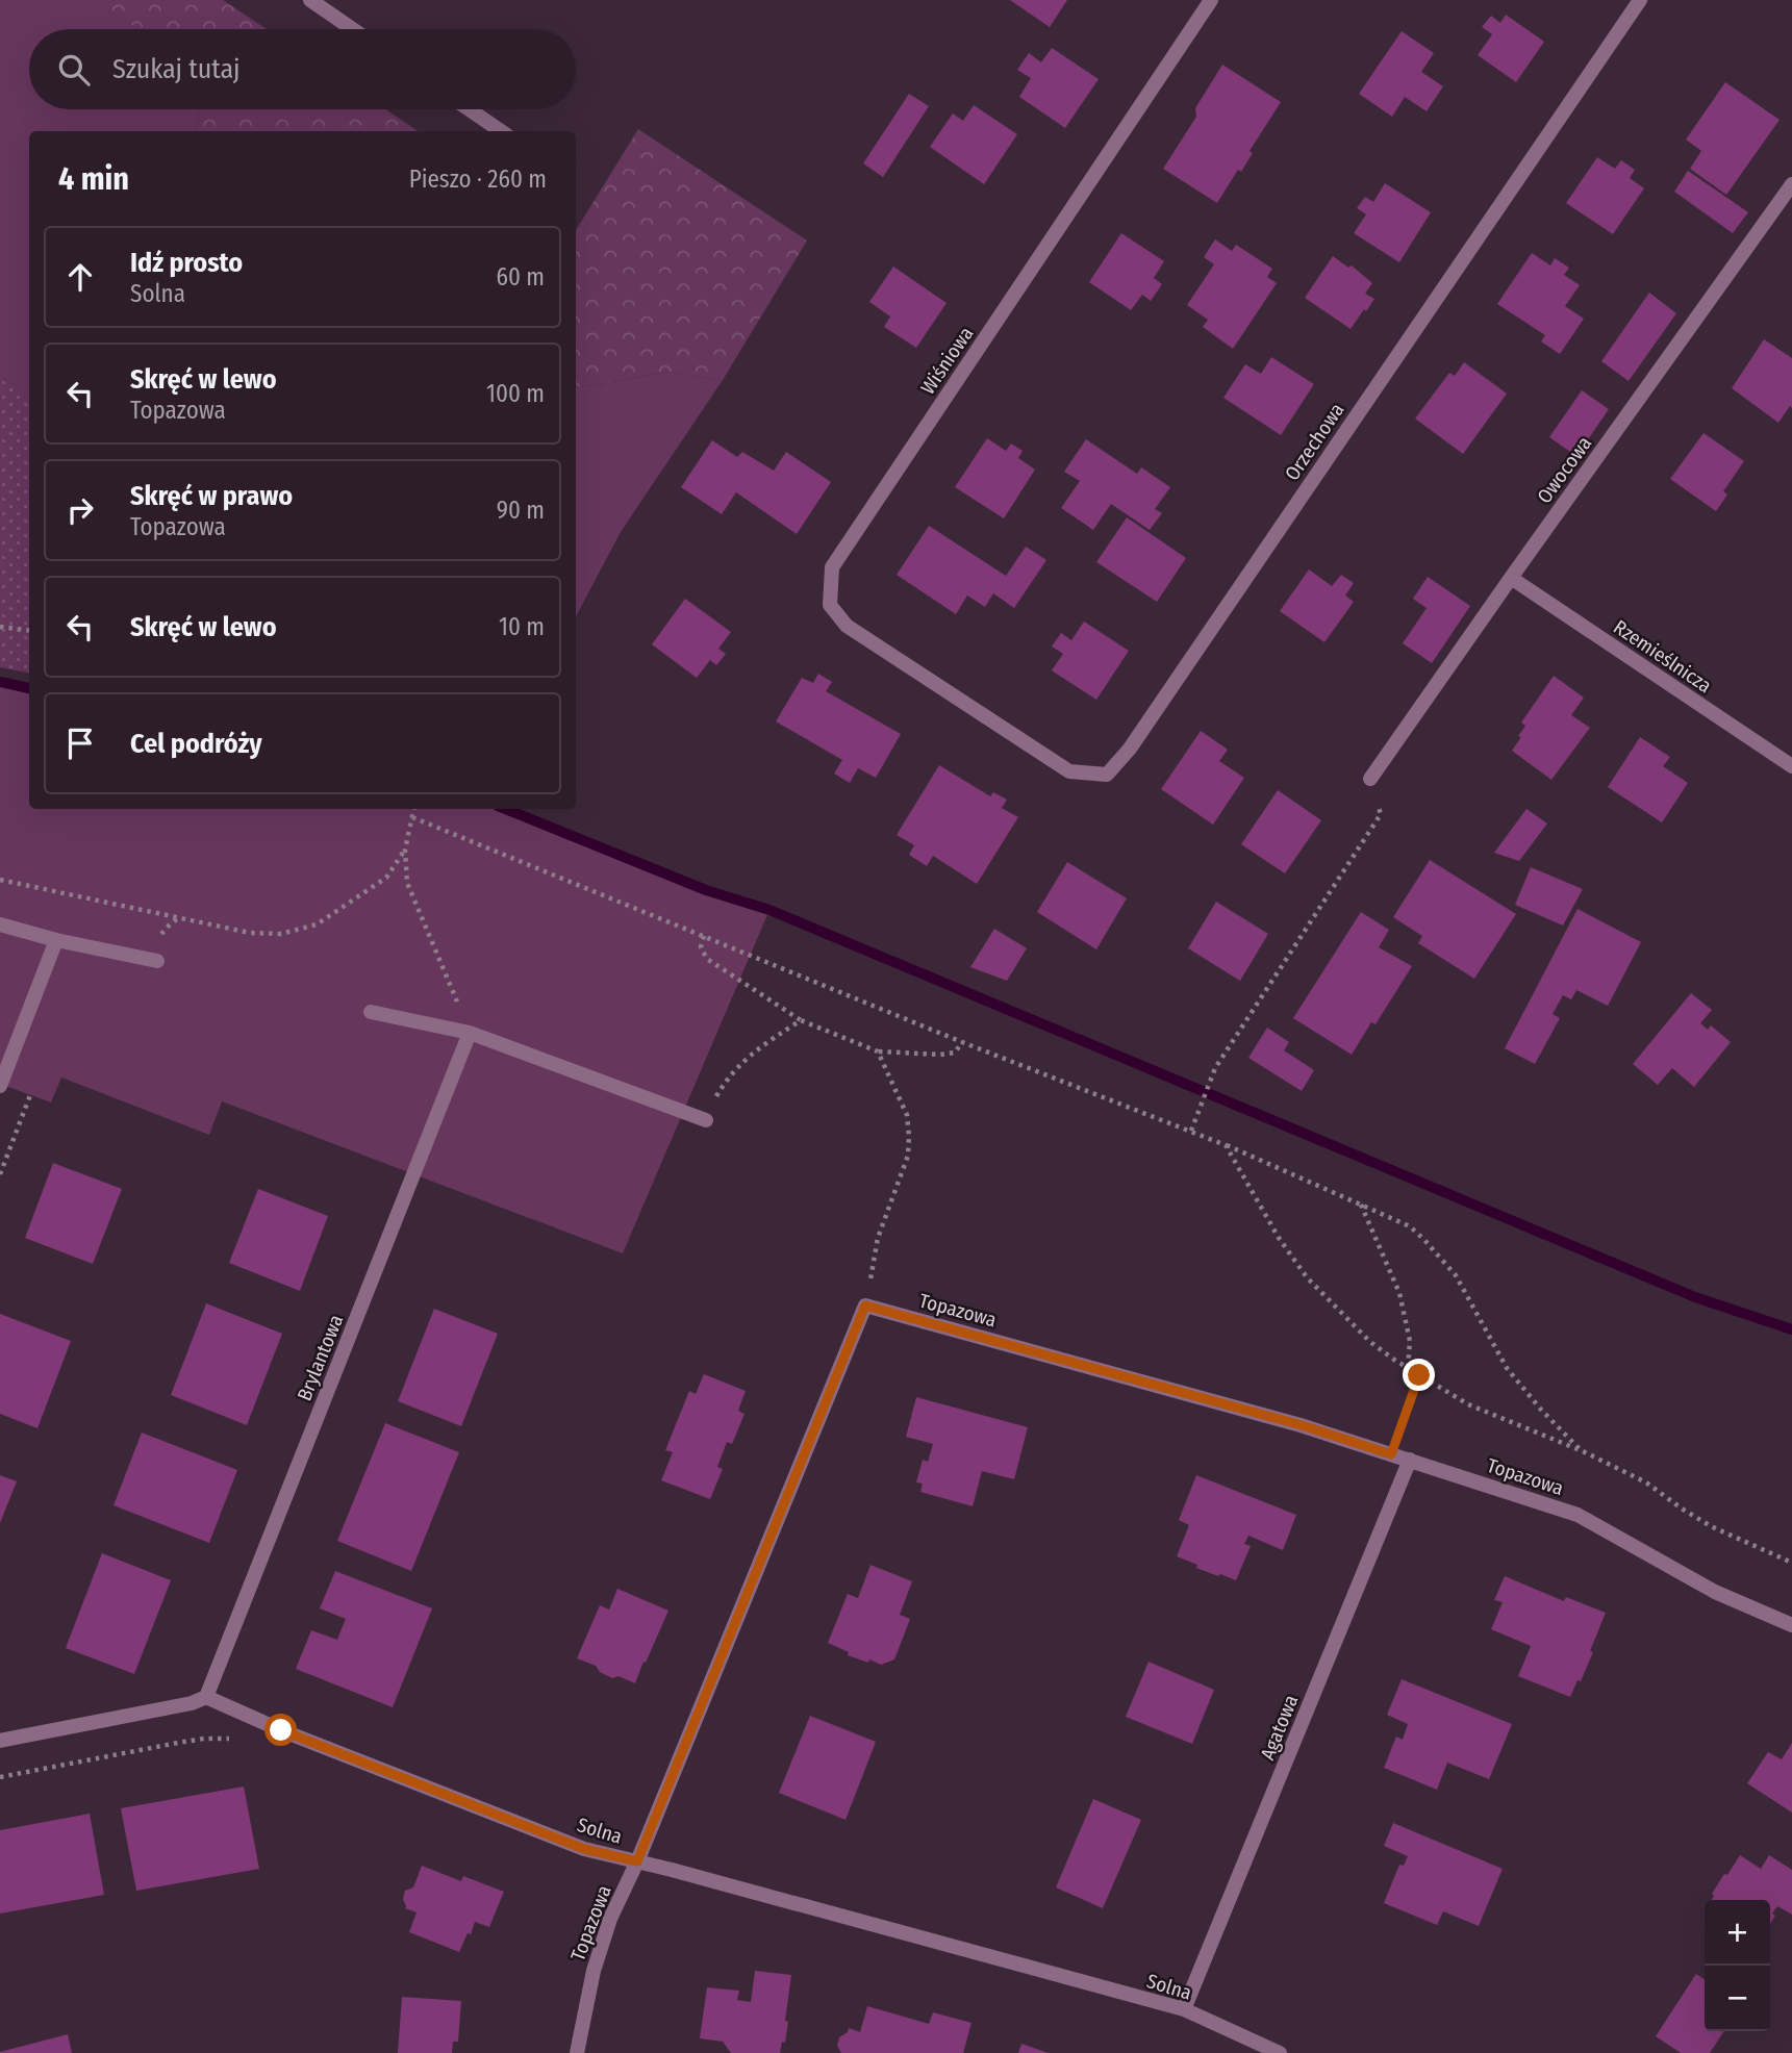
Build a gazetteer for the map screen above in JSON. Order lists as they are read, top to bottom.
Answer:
{
  "streets": {
    "street": [
      "Wiśniowa",
      "Orzechowa",
      "Owocowa",
      "Rzemieślnicza",
      "Topazowa",
      "Brylantowa",
      "Agatowa",
      "Solna"
    ]
  },
  "crossings": [
    ["Wiśniowa", "Orzechowa"],
    ["Owocowa", "Rzemieślnicza"],
    ["Topazowa", "Agatowa"],
    ["Topazowa", "Solna"],
    ["Brylantowa", "Solna"],
    ["Agatowa", "Solna"]
  ],
  "page": {
    "search": "Szukaj tutaj",
    "heading": ["4 min", "Pieszo · 260 m"],
    "list": [
      ["Idź prosto", "Solna", "60 m"],
      ["Skręć w lewo", "Topazowa", "100 m"],
      ["Skręć w prawo", "Topazowa", "90 m"],
      ["Skręć w lewo", "10 m"],
      "Cel podróży"
    ],
    "map_buttons": ["+", "−"]
  }
}
